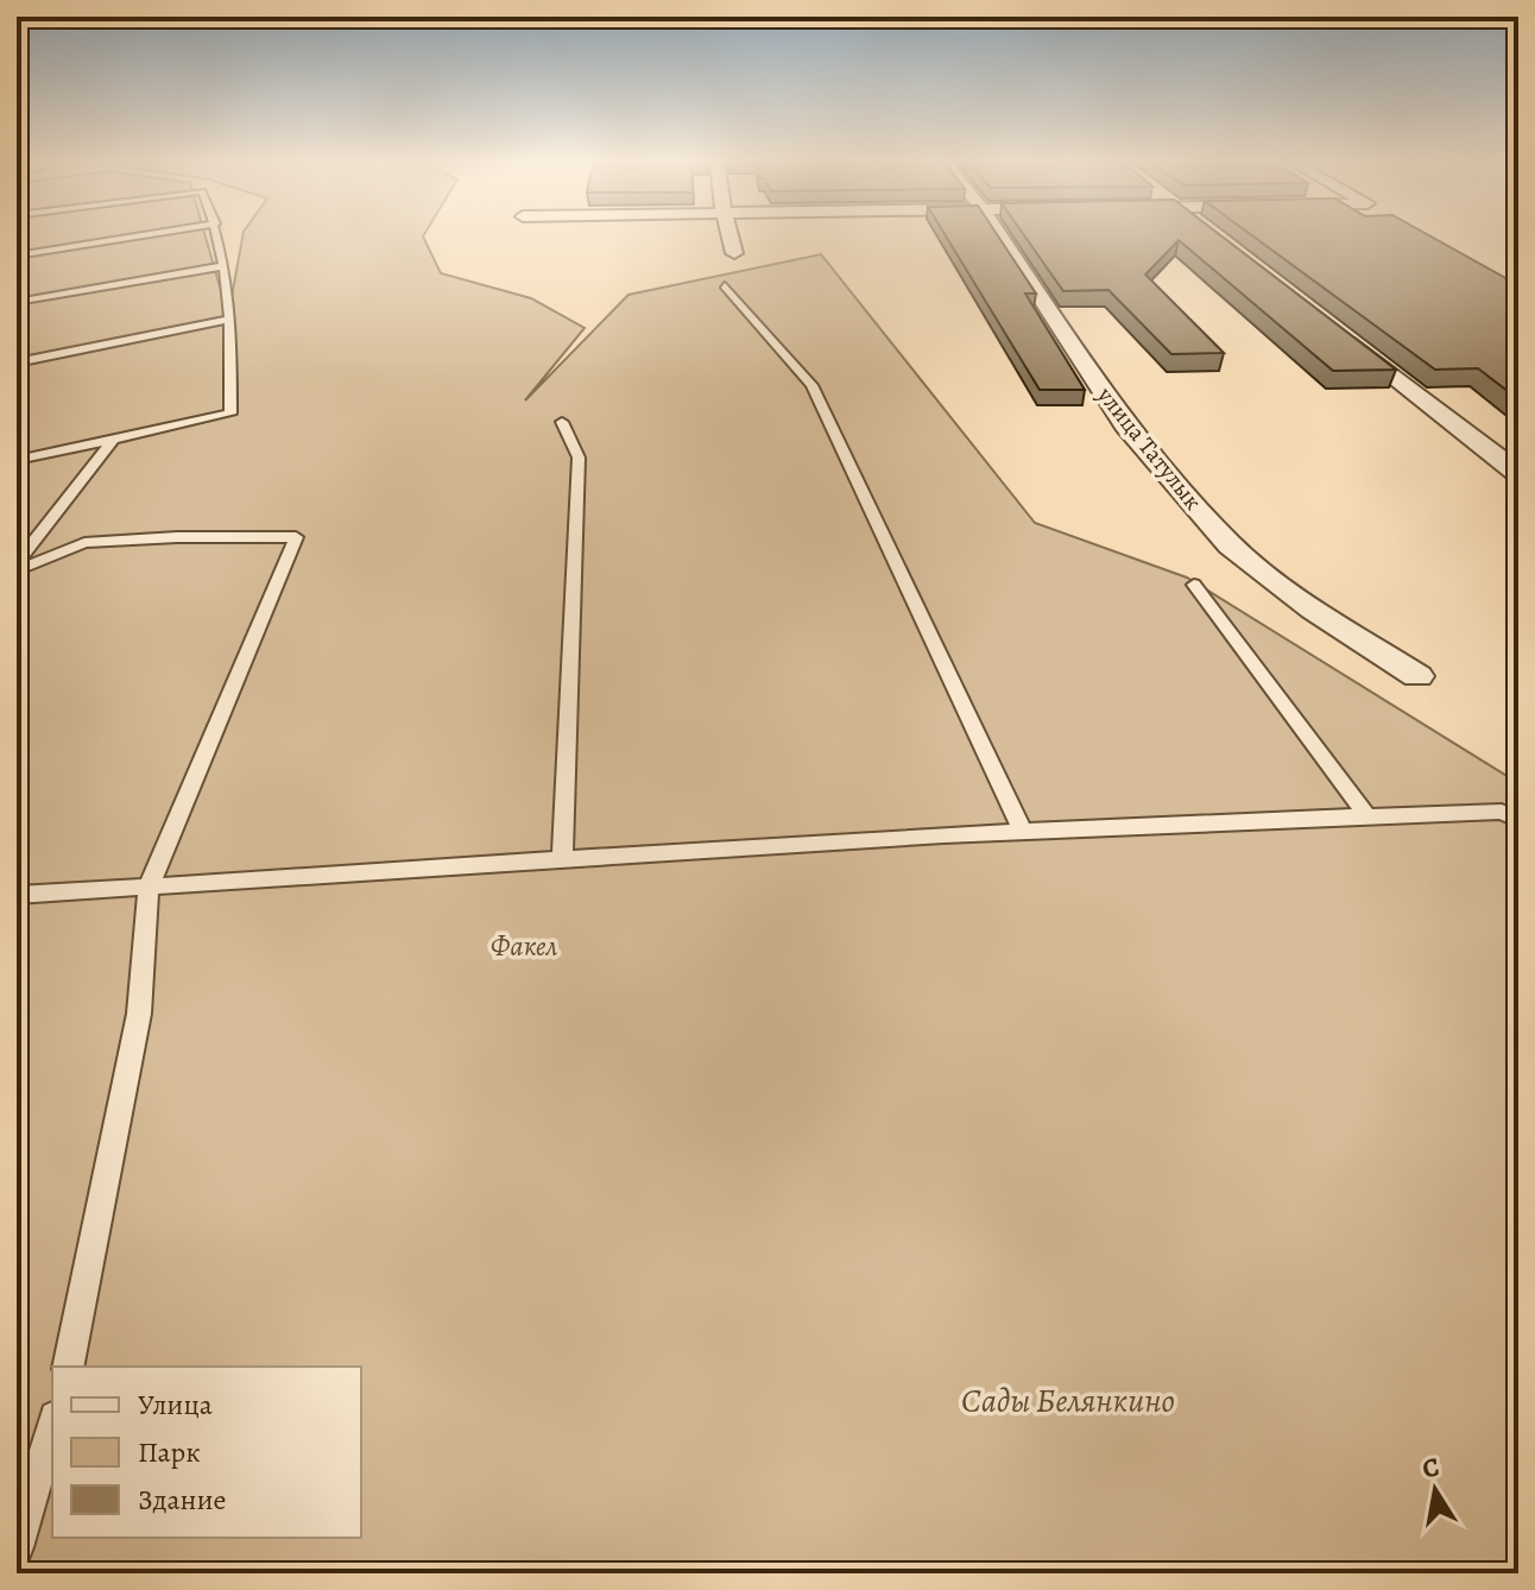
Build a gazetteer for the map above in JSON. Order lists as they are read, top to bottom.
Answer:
{
  "streets": {
    "street": ["улица Татулык"]
  },
  "parks": ["Факел", "Сады Белянкино"],
  "legend": ["Улица", "Парк", "Здание"],
  "north": "top"
}
